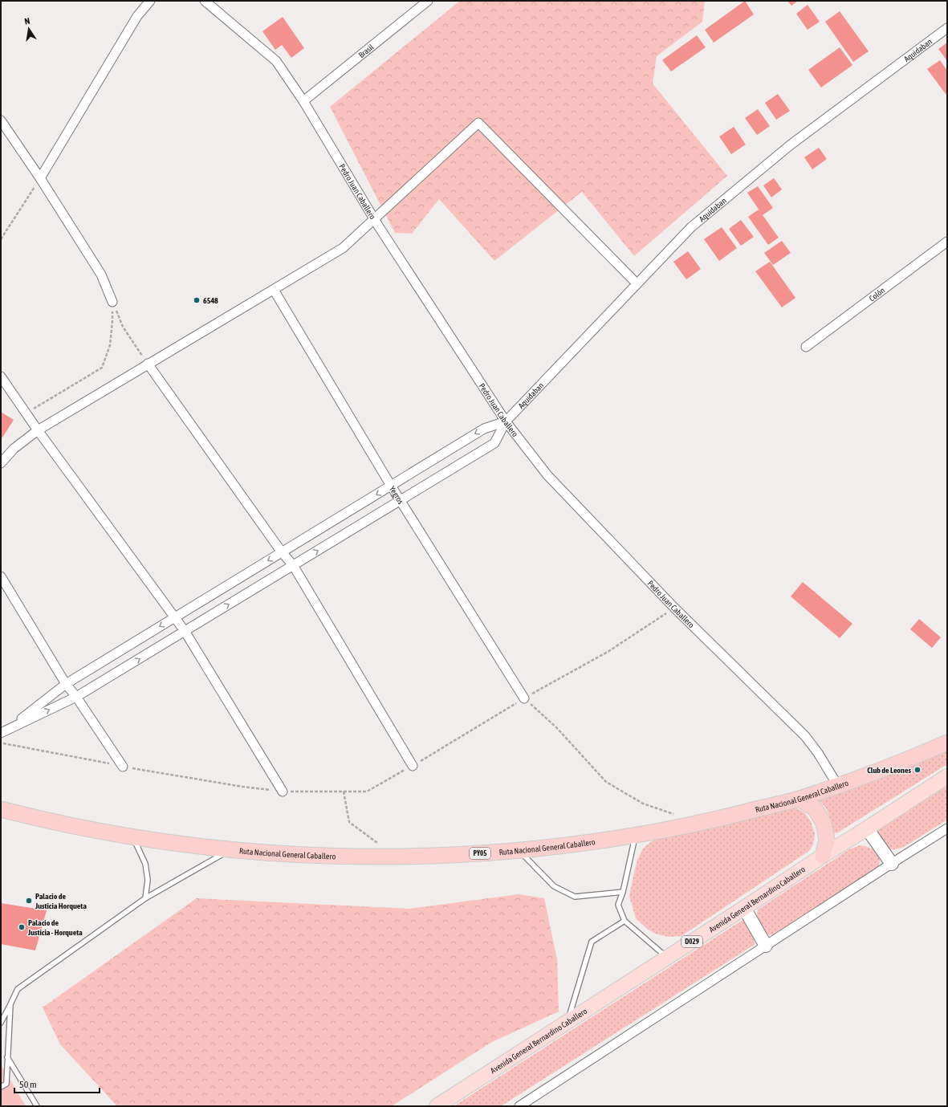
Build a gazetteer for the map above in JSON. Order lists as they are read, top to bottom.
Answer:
{
  "streets": {
    "highway": ["Ruta Nacional General Caballero", "PY05"],
    "main road": ["Avenida General Bernardino Caballero", "D029"],
    "street": [
      "Aquidaban",
      "Brasil",
      "Pedro Juan Caballero",
      "Colón",
      "Yegros"
    ]
  },
  "crossings": [
    ["Aquidaban", "Pedro Juan Caballero"],
    ["Brasil", "Pedro Juan Caballero"],
    ["Pedro Juan Caballero", "Ruta Nacional General Caballero"]
  ],
  "places": [
    "6548",
    "Club de Leones",
    "Palacio de Justicia Horqueta",
    "Palacio de Justicia - Horqueta"
  ],
  "scale_bar": "50 m",
  "north": "top"
}
